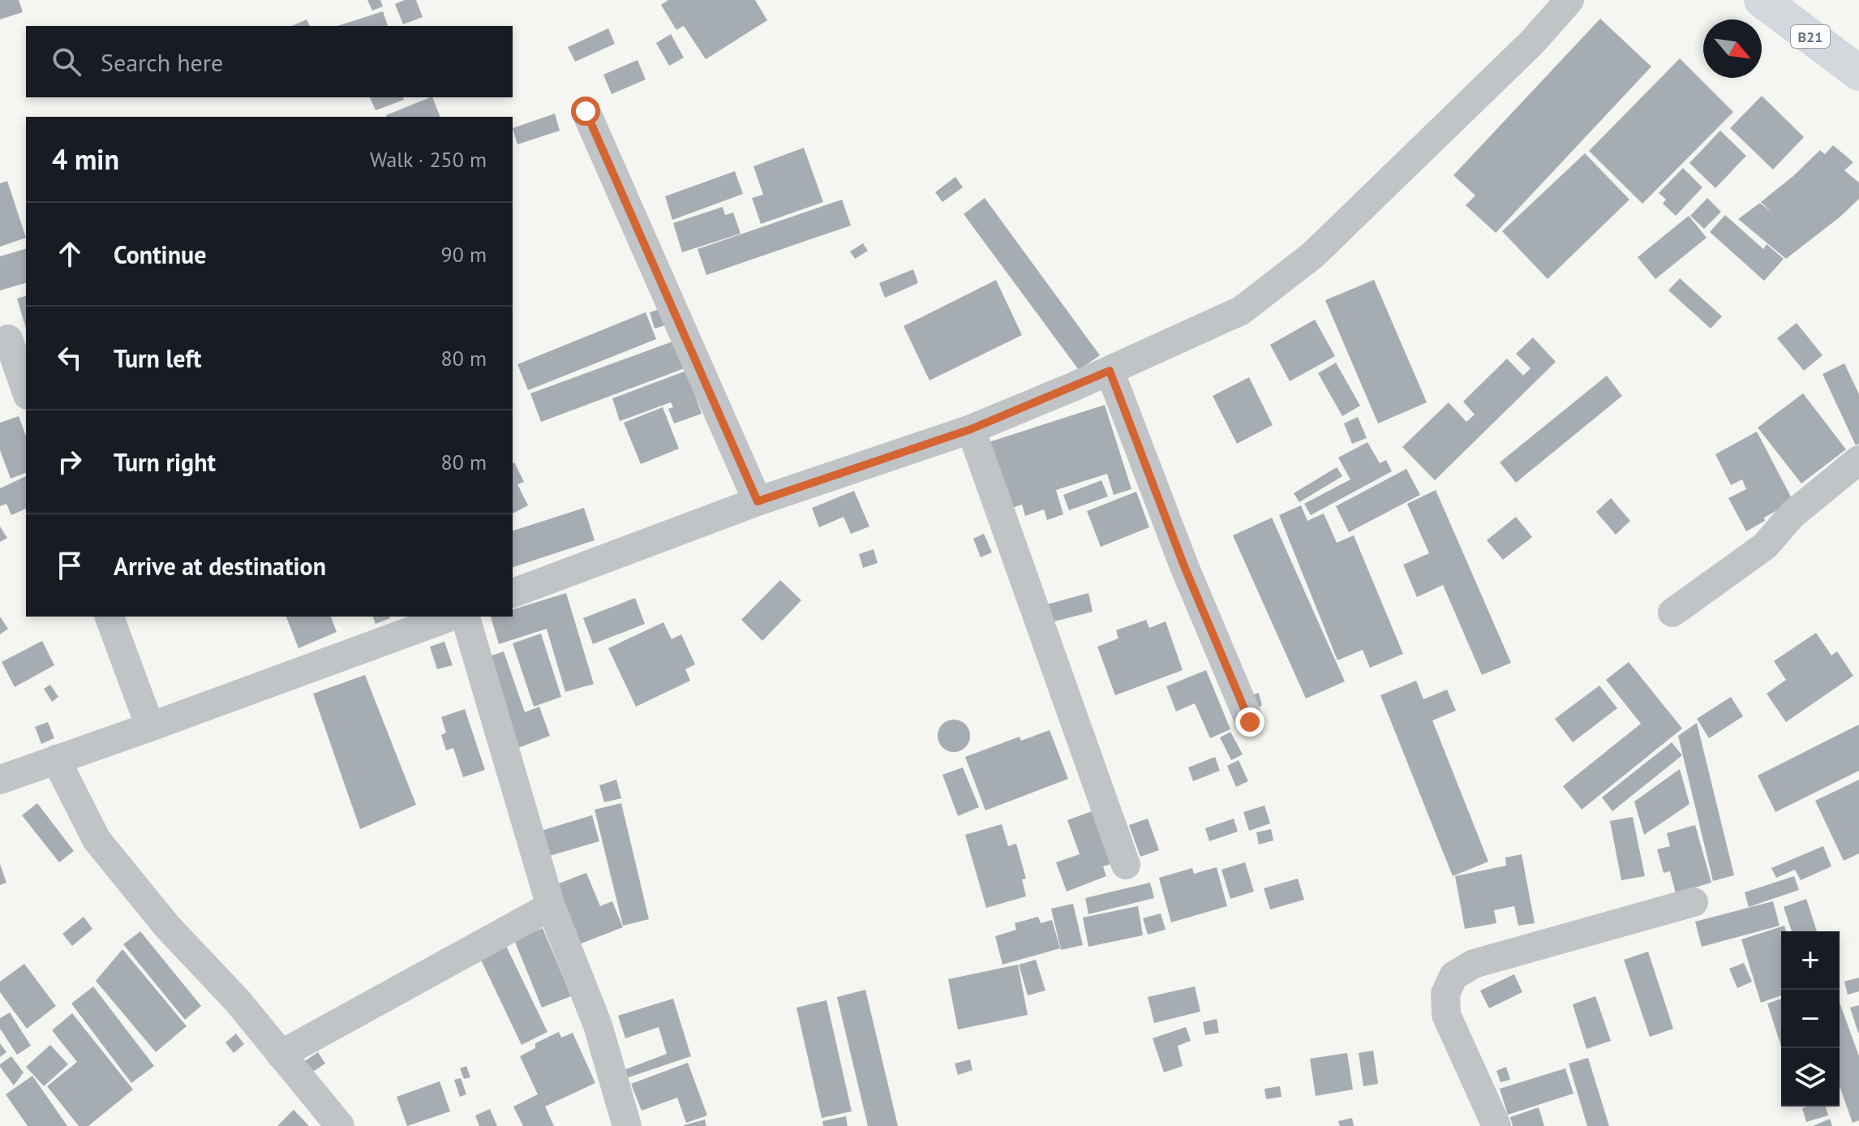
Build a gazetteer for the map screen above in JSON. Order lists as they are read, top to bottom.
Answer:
{
  "streets": {
    "highway": ["B21"]
  },
  "north": "bottom right",
  "page": {
    "search": "Search here",
    "heading": ["4 min", "Walk · 250 m"],
    "list": [
      ["Continue", "90 m"],
      ["Turn left", "80 m"],
      ["Turn right", "80 m"],
      "Arrive at destination"
    ],
    "map_buttons": ["+", "−"]
  }
}
